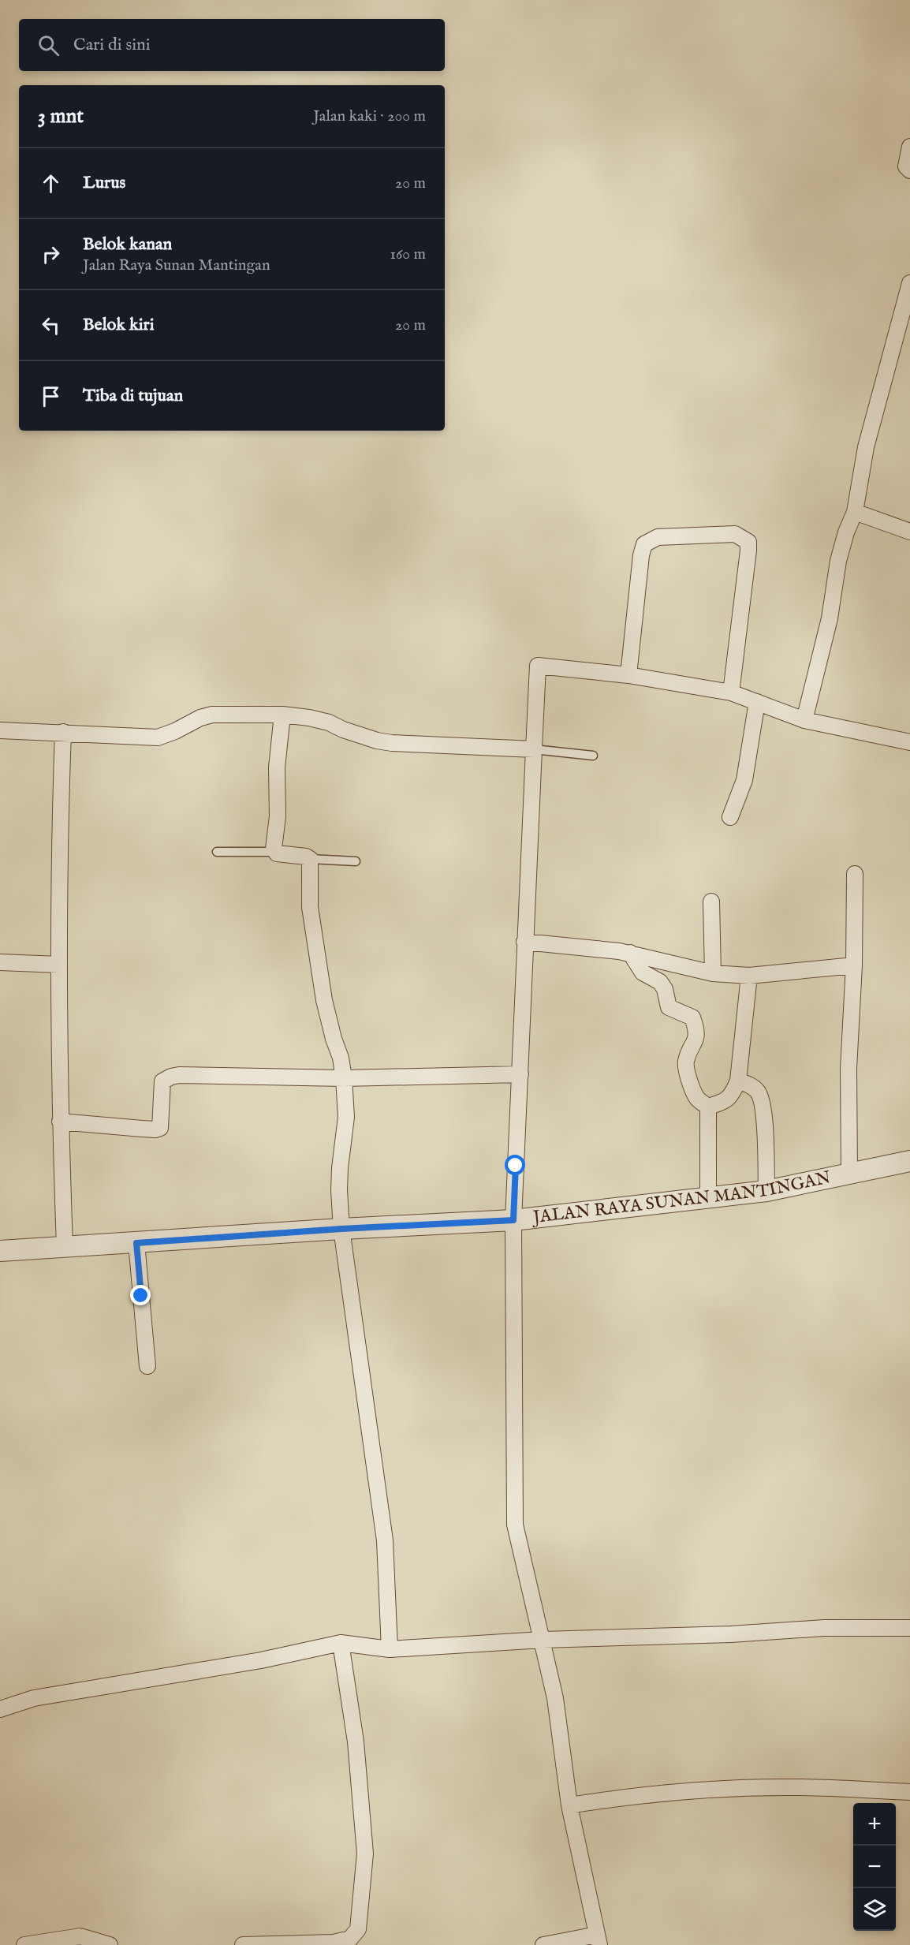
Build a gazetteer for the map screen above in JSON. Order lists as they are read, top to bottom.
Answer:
{
  "streets": {
    "street": ["JALAN RAYA SUNAN MANTINGAN"]
  },
  "page": {
    "search": "Cari di sini",
    "heading": ["3 mnt", "Jalan kaki · 200 m"],
    "list": [
      ["Lurus", "20 m"],
      ["Belok kanan", "Jalan Raya Sunan Mantingan", "160 m"],
      ["Belok kiri", "20 m"],
      "Tiba di tujuan"
    ],
    "map_buttons": ["+", "−"]
  }
}
